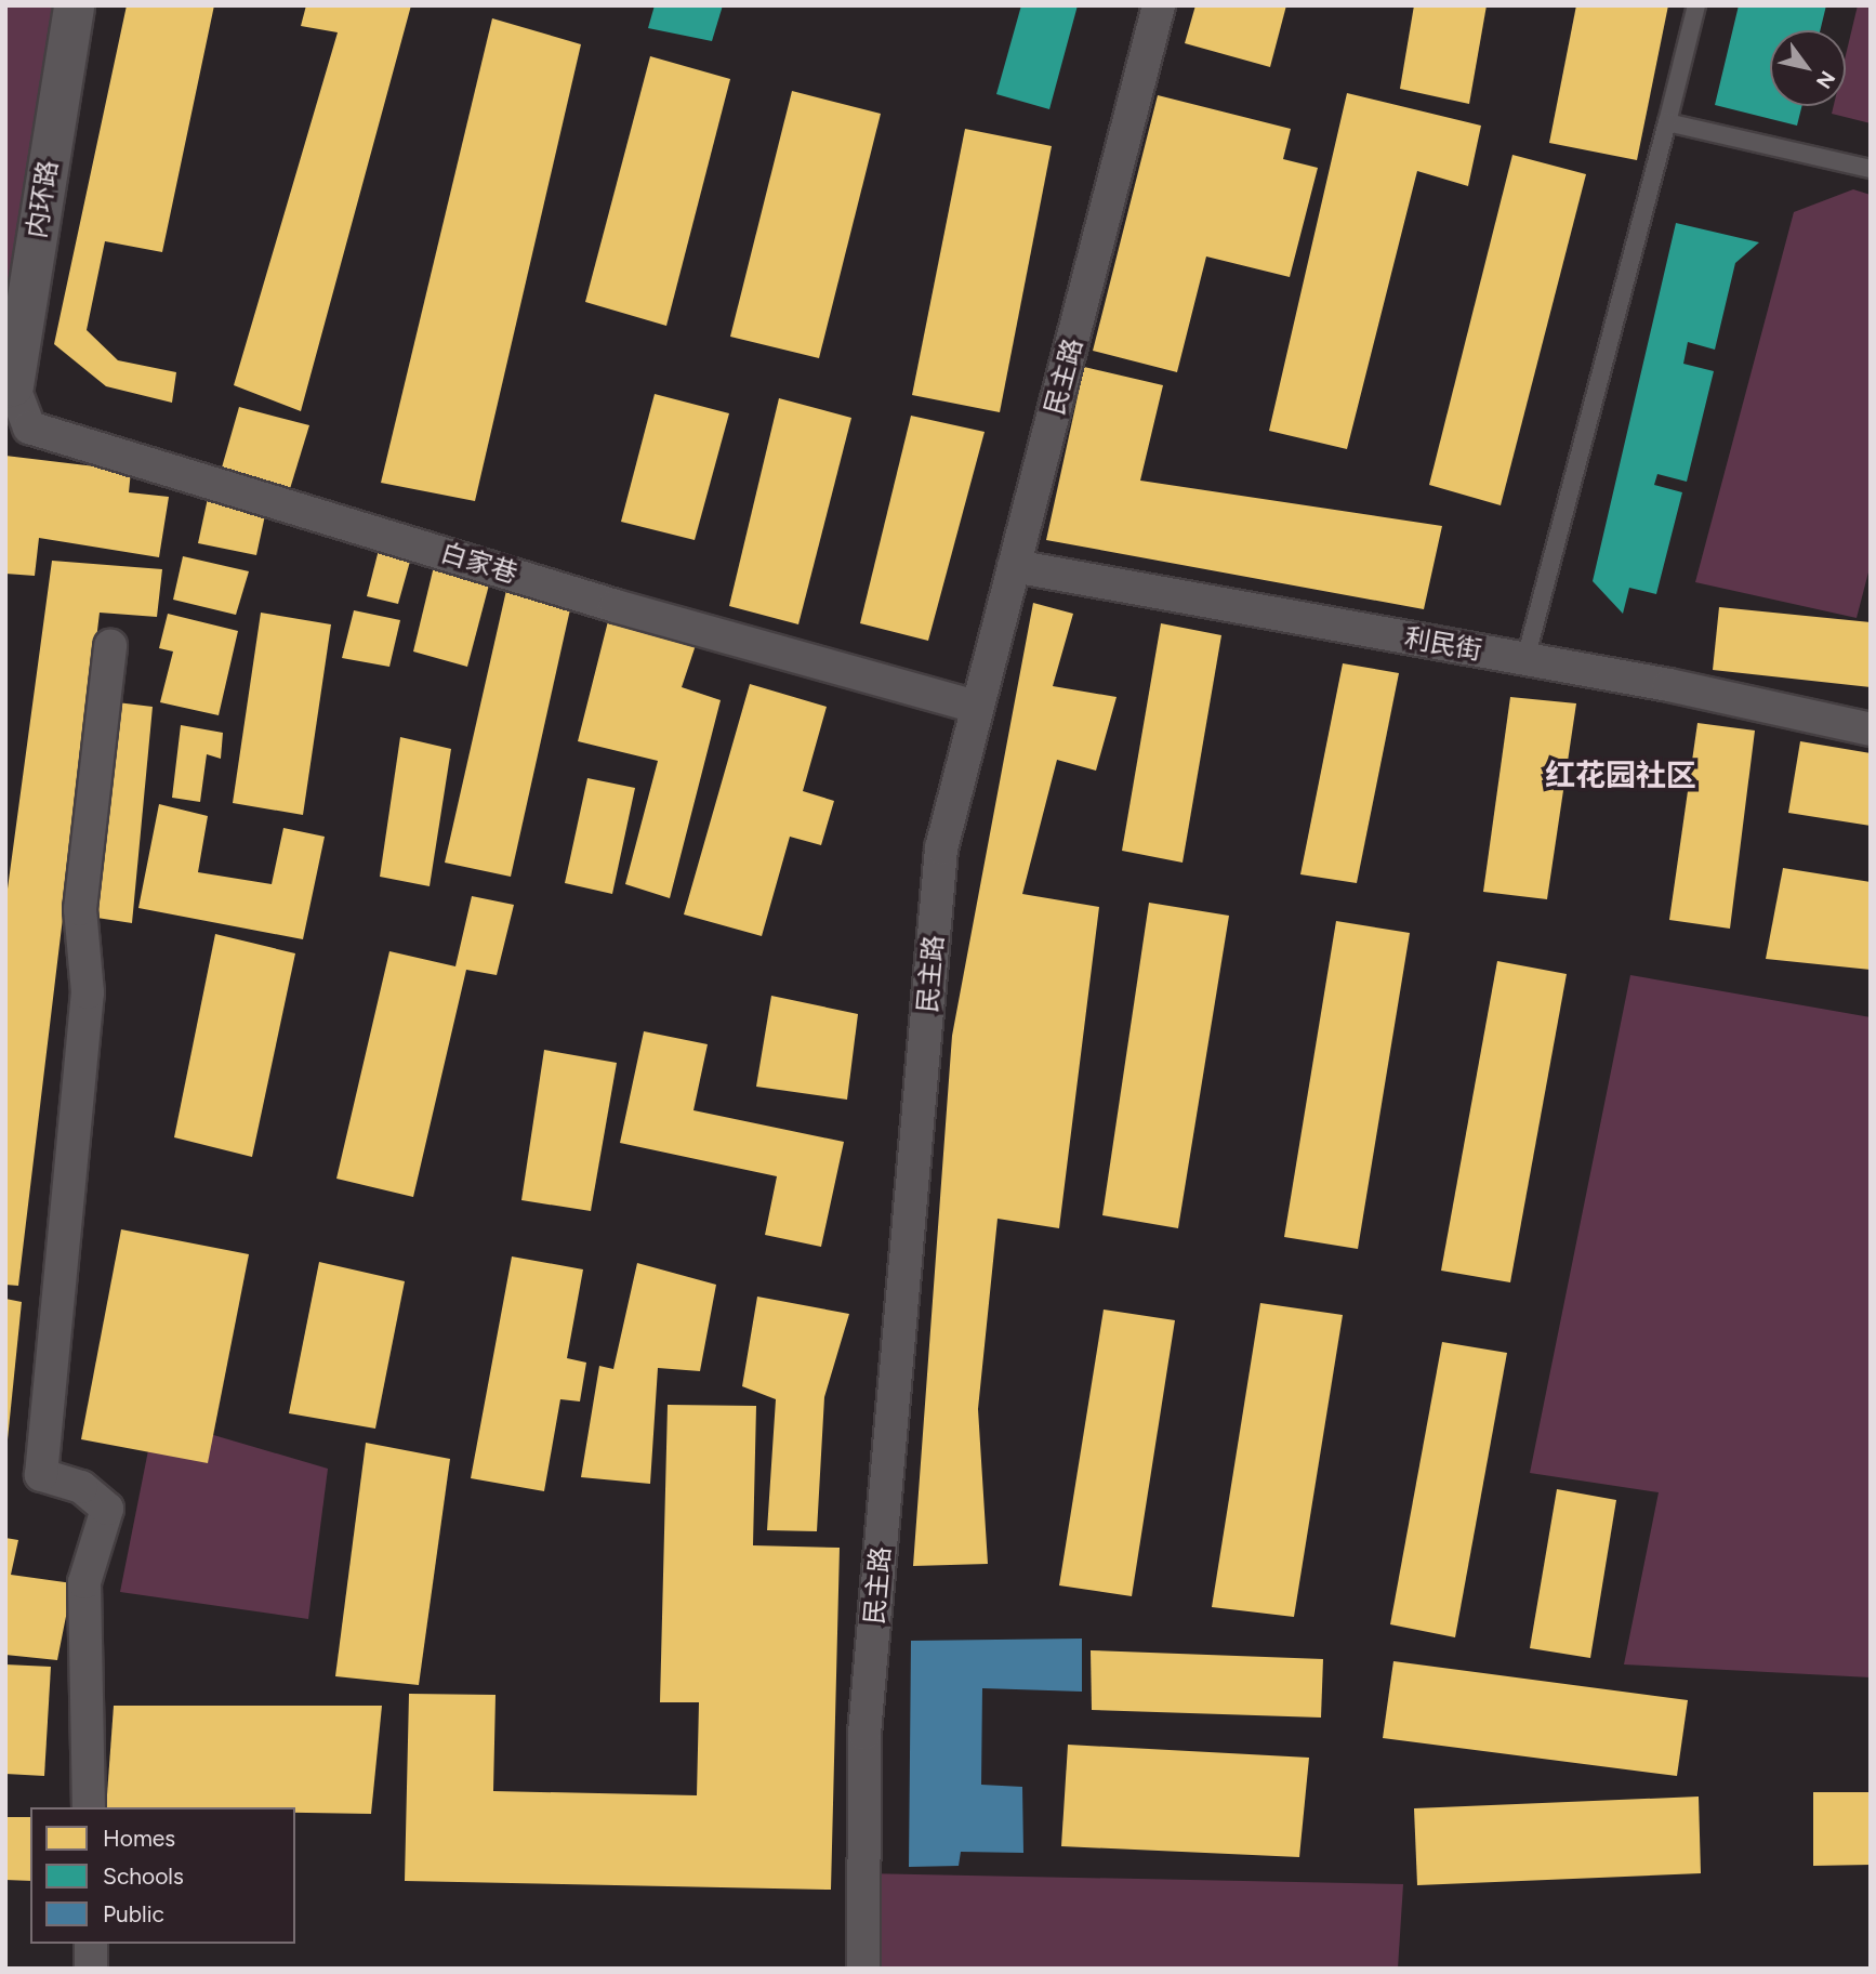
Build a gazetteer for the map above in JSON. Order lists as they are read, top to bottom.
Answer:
{
  "streets": {
    "street": [
      "内环路",
      "民主路",
      "白家巷",
      "利民街"
    ]
  },
  "crossings": [
    ["内环路", "白家巷"],
    ["民主路", "白家巷"],
    ["民主路", "利民街"]
  ],
  "districts": ["红花园社区"],
  "legend": ["Homes", "Schools", "Public"],
  "north": "bottom right"
}
